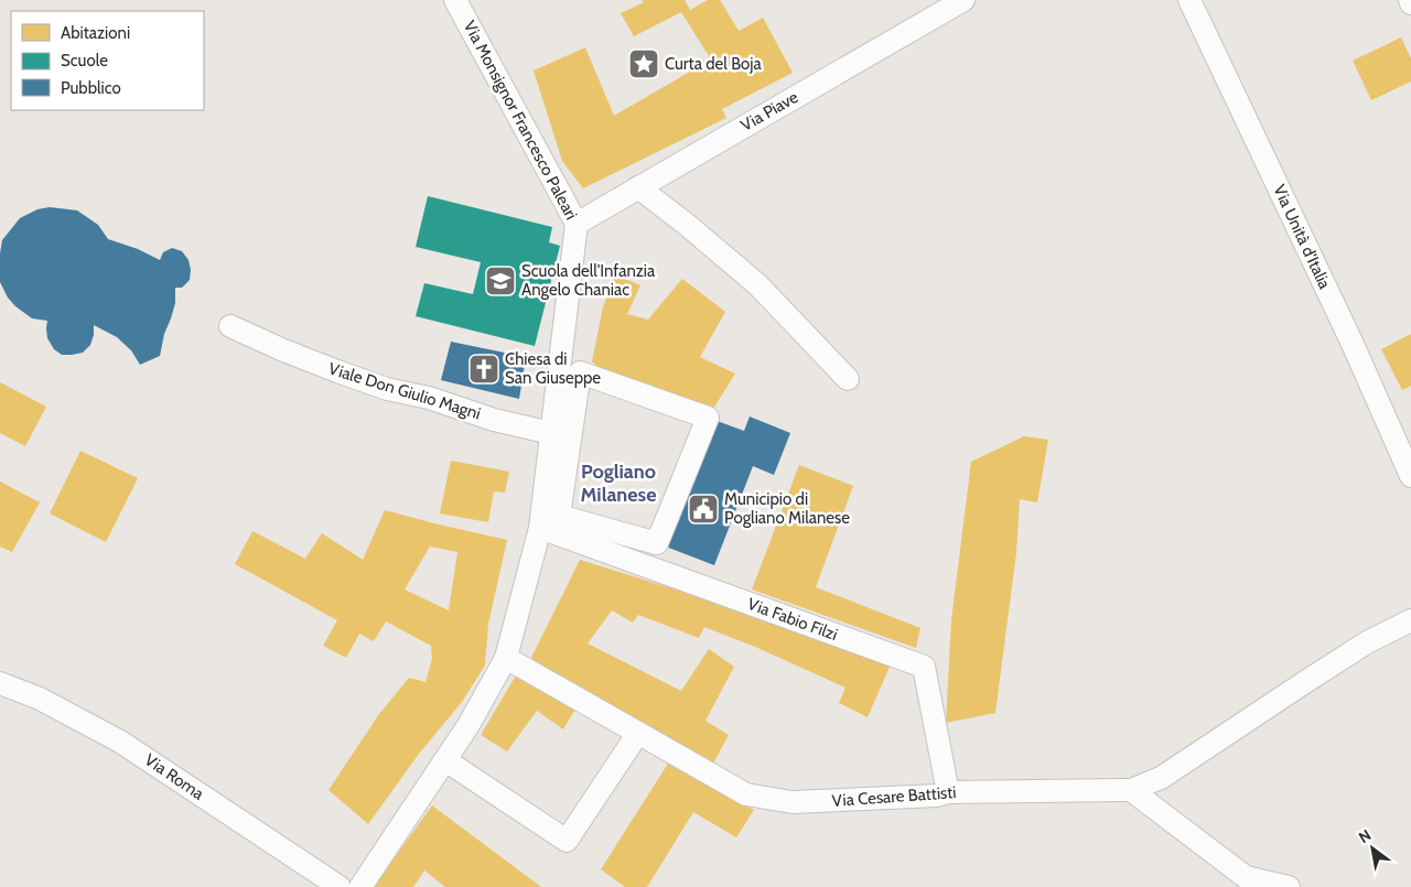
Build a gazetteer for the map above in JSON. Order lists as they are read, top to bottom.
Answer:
{
  "streets": {
    "street": [
      "Via Piave",
      "Via Monsignor Francesco Paleari",
      "Via Unità d'Italia",
      "Viale Don Giulio Magni",
      "Via Fabio Filzi",
      "Via Roma",
      "Via Cesare Battisti"
    ]
  },
  "crossings": [
    ["Via Piave", "Via Monsignor Francesco Paleari"],
    ["Via Monsignor Francesco Paleari", "Viale Don Giulio Magni"],
    ["Via Monsignor Francesco Paleari", "Via Fabio Filzi"],
    ["Via Monsignor Francesco Paleari", "Via Cesare Battisti"],
    ["Via Fabio Filzi", "Via Cesare Battisti"]
  ],
  "districts": ["Pogliano Milanese"],
  "places": {
    "place": ["Curta del Boja"],
    "school or university": ["Scuola dell'Infanzia Angelo Chaniac"],
    "church": ["Chiesa di San Giuseppe"],
    "public building": ["Municipio di Pogliano Milanese"]
  },
  "legend": ["Abitazioni", "Scuole", "Pubblico"],
  "north": "top left"
}
